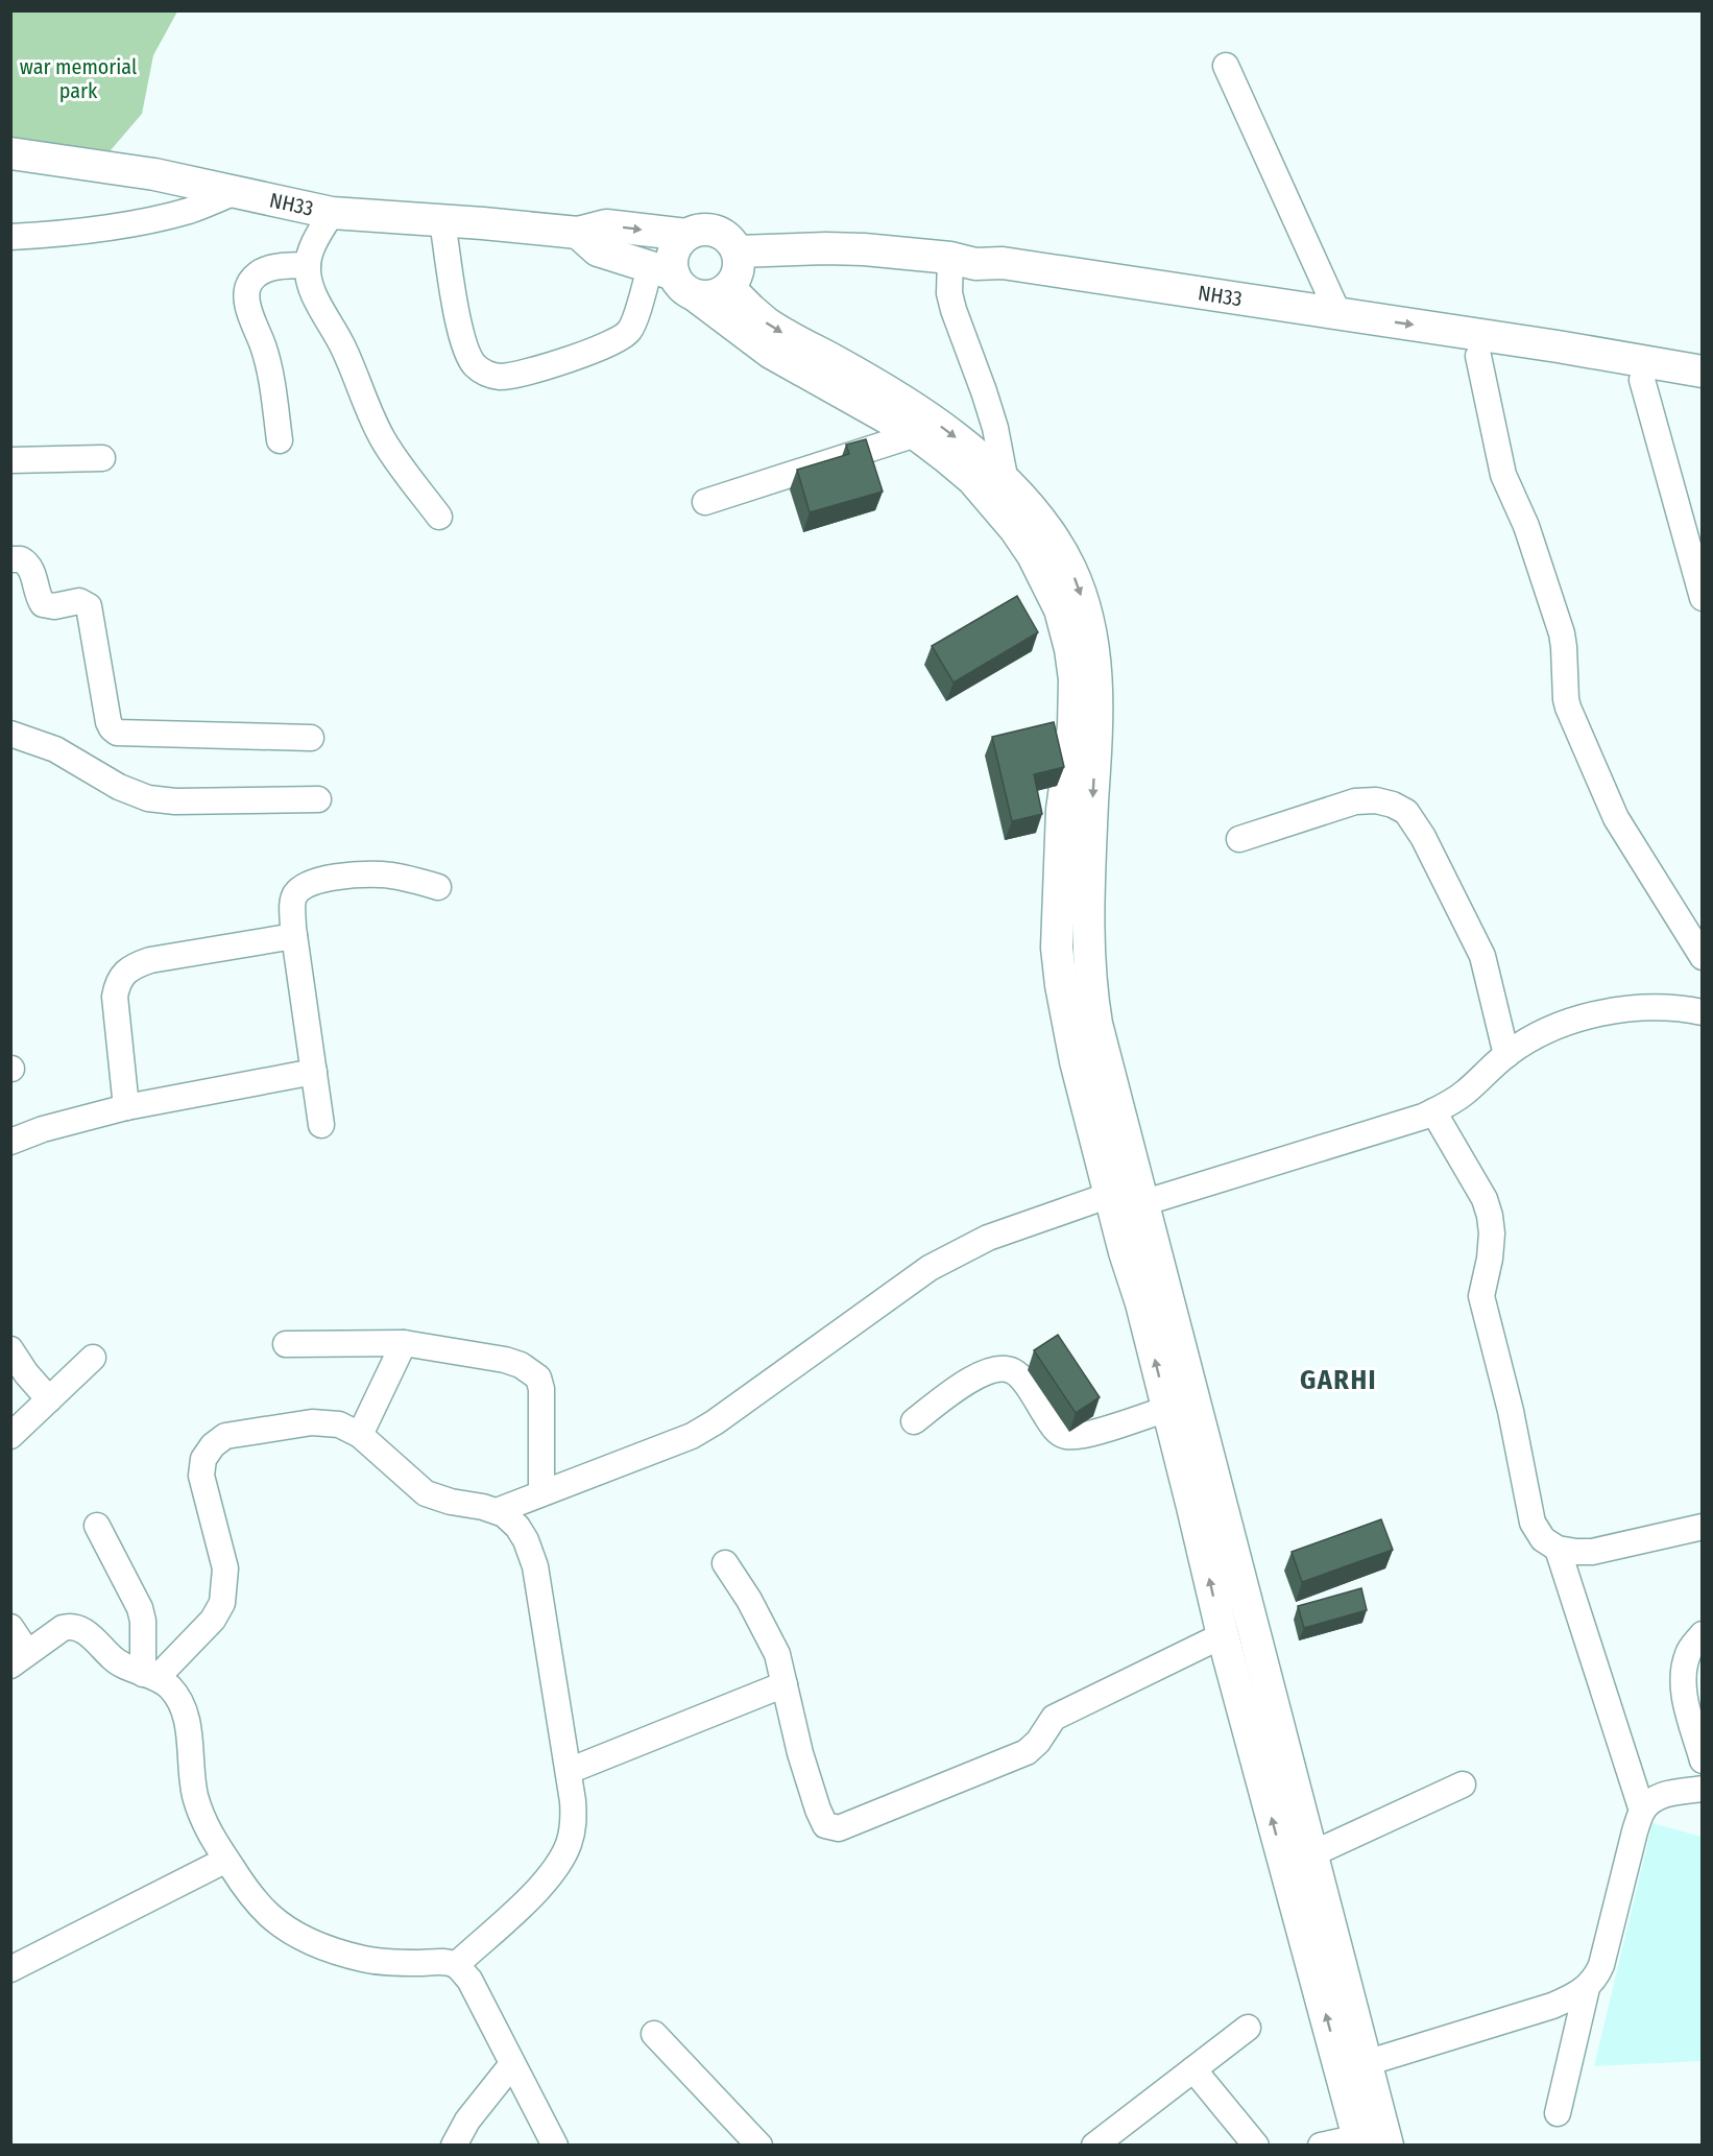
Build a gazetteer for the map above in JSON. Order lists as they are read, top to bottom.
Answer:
{
  "streets": {
    "main road": ["NH33"]
  },
  "districts": ["GARHI"],
  "parks": ["war memorial park"]
}
